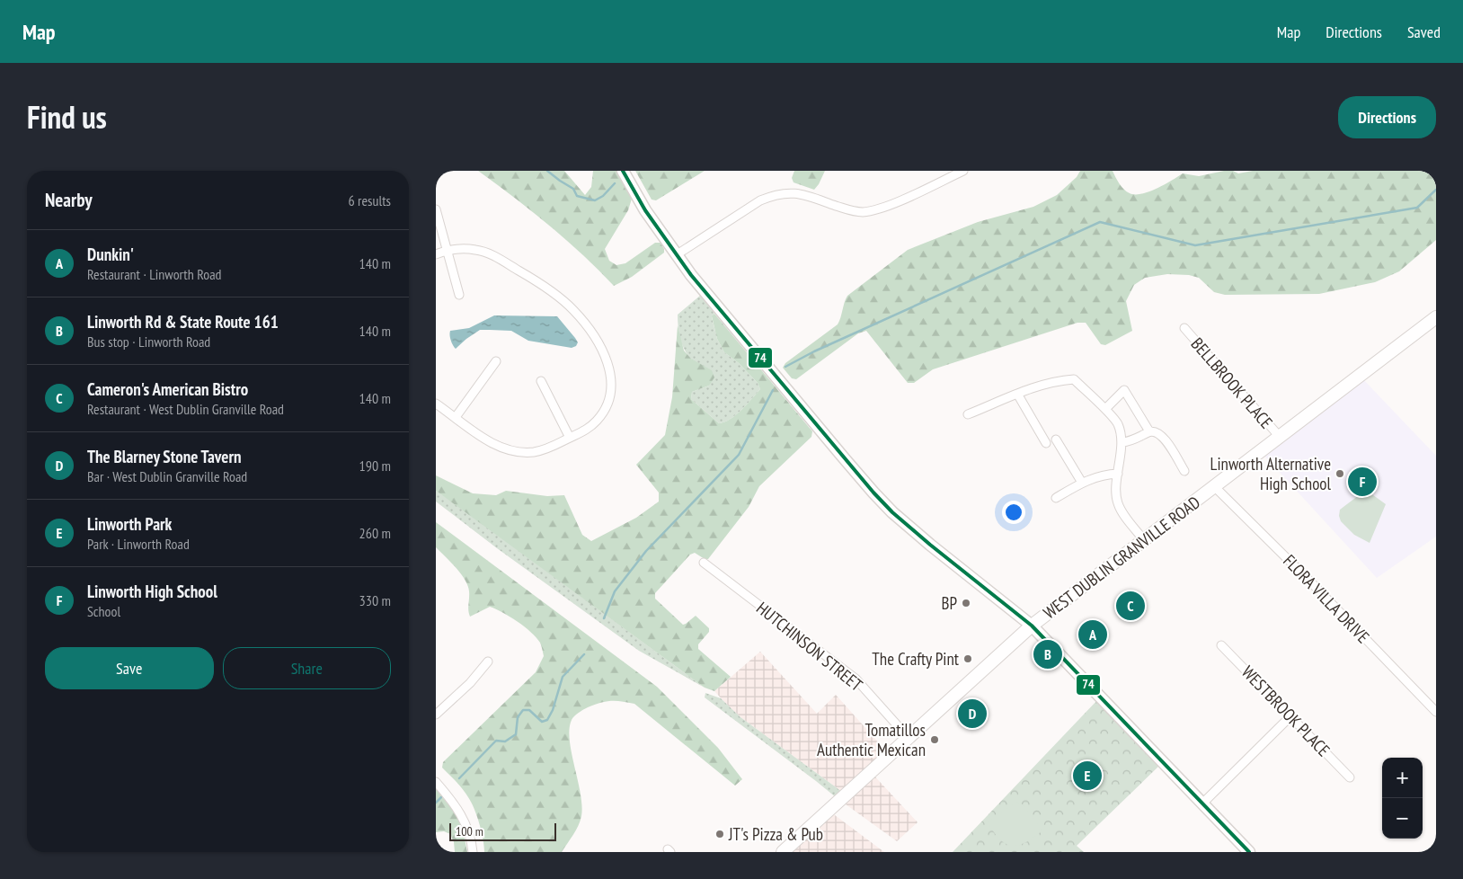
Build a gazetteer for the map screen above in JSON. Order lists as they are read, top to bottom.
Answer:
{
  "streets": {
    "main road": ["WEST DUBLIN GRANVILLE ROAD"],
    "street": [
      "BELLBROOK PLACE",
      "FLORA VILLA DRIVE",
      "HUTCHINSON STREET",
      "WESTBROOK PLACE"
    ]
  },
  "crossings": [
    ["BELLBROOK PLACE", "WEST DUBLIN GRANVILLE ROAD"],
    ["WEST DUBLIN GRANVILLE ROAD", "FLORA VILLA DRIVE"],
    ["WEST DUBLIN GRANVILLE ROAD", "HUTCHINSON STREET"]
  ],
  "places": [
    "Linworth Alternative High School",
    "BP",
    "The Crafty Pint",
    "Tomatillos Authentic Mexican",
    "JT's Pizza & Pub"
  ],
  "lines": ["transit line 74"],
  "scale_bar": "100 m",
  "page": {
    "header": "Map",
    "nav": ["Map", "Directions", "Saved"],
    "title": "Find us",
    "buttons": [
      "Directions",
      ["Save", "Share"]
    ],
    "heading": ["Nearby", "6 results"],
    "list": [
      {
        "mark": "A",
        "name": "Dunkin'",
        "note": "Restaurant · Linworth Road",
        "value": "140 m"
      },
      {
        "mark": "B",
        "name": "Linworth Rd & State Route 161",
        "note": "Bus stop · Linworth Road",
        "value": "140 m"
      },
      {
        "mark": "C",
        "name": "Cameron's American Bistro",
        "note": "Restaurant · West Dublin Granville Road",
        "value": "140 m"
      },
      {
        "mark": "D",
        "name": "The Blarney Stone Tavern",
        "note": "Bar · West Dublin Granville Road",
        "value": "190 m"
      },
      {
        "mark": "E",
        "name": "Linworth Park",
        "note": "Park · Linworth Road",
        "value": "260 m"
      },
      {
        "mark": "F",
        "name": "Linworth High School",
        "note": "School",
        "value": "330 m"
      }
    ],
    "pins": [
      "F",
      "C",
      "A",
      "B",
      "D",
      "E"
    ],
    "map_buttons": ["+", "−"],
    "scale": "100 m"
  }
}
